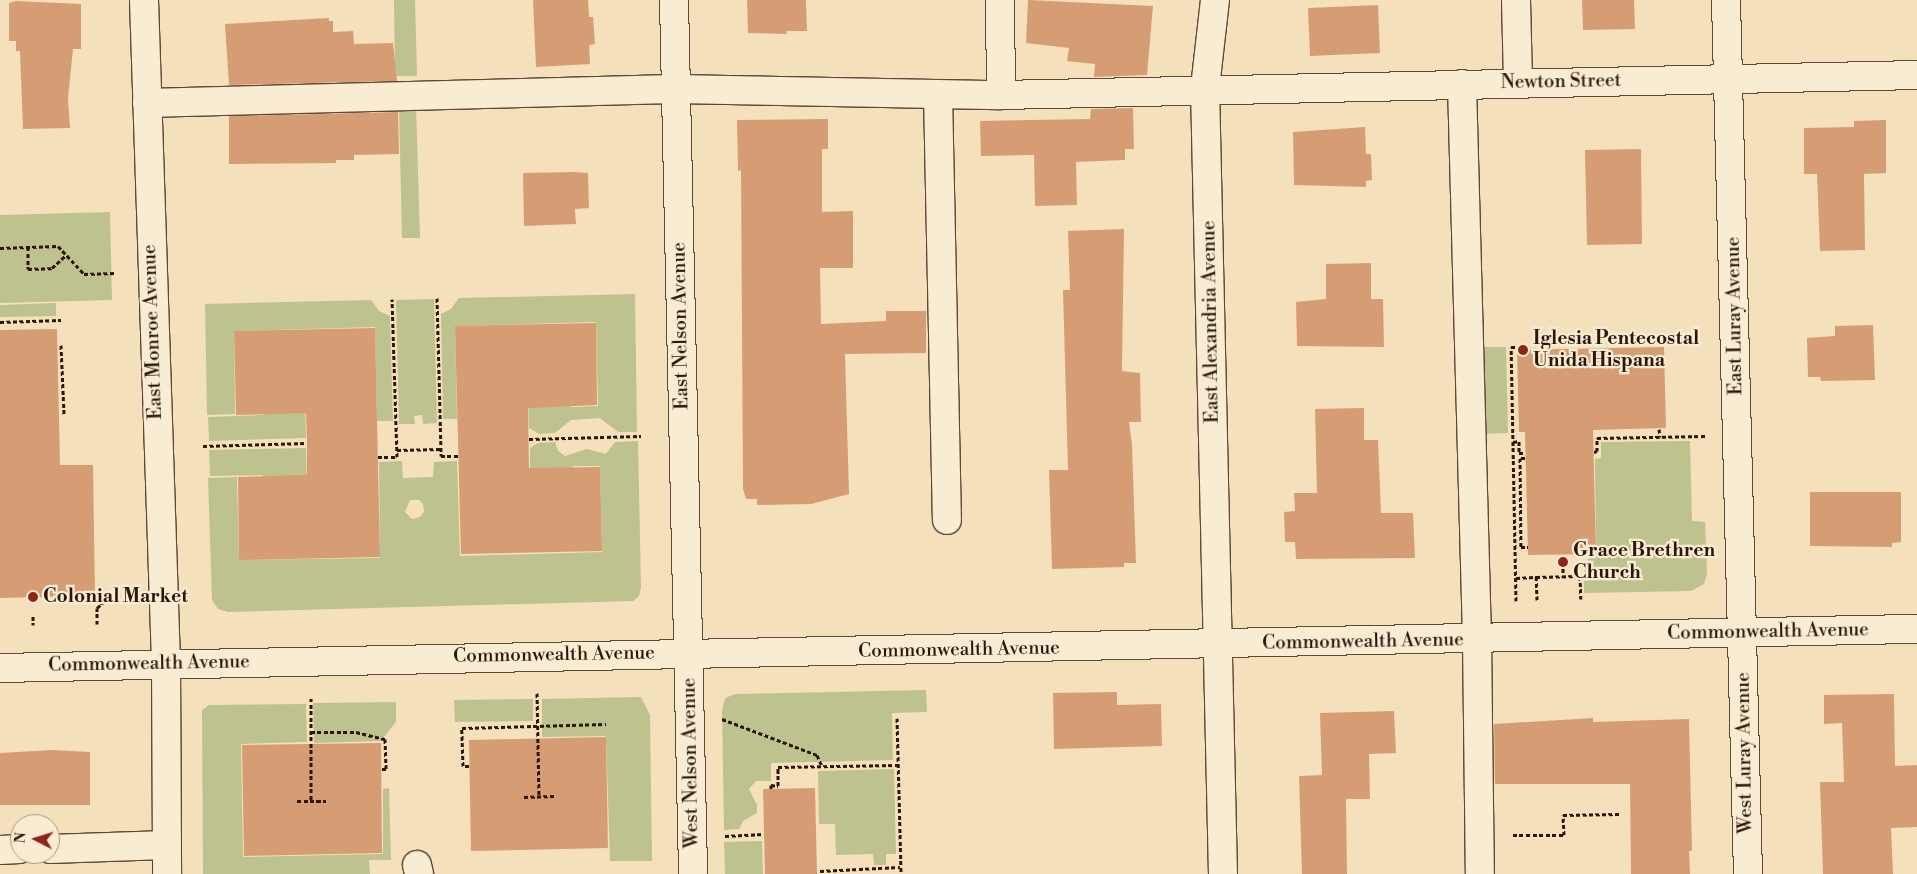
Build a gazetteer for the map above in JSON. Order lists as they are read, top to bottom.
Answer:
{
  "streets": {
    "street": [
      "Newton Street",
      "East Luray Avenue",
      "East Alexandria Avenue",
      "East Nelson Avenue",
      "East Monroe Avenue",
      "Commonwealth Avenue",
      "West Luray Avenue",
      "West Nelson Avenue"
    ]
  },
  "crossings": [
    ["Newton Street", "East Luray Avenue"],
    ["Newton Street", "East Alexandria Avenue"],
    ["Newton Street", "East Nelson Avenue"],
    ["Newton Street", "East Monroe Avenue"],
    ["East Luray Avenue", "Commonwealth Avenue"],
    ["East Luray Avenue", "West Luray Avenue"],
    ["East Alexandria Avenue", "Commonwealth Avenue"],
    ["East Nelson Avenue", "Commonwealth Avenue"],
    ["East Nelson Avenue", "West Nelson Avenue"],
    ["East Monroe Avenue", "Commonwealth Avenue"],
    ["Commonwealth Avenue", "West Luray Avenue"],
    ["Commonwealth Avenue", "West Nelson Avenue"]
  ],
  "places": ["Iglesia Pentecostal Unida Hispana", "Grace Brethren Church", "Colonial Market"],
  "north": "left"
}
